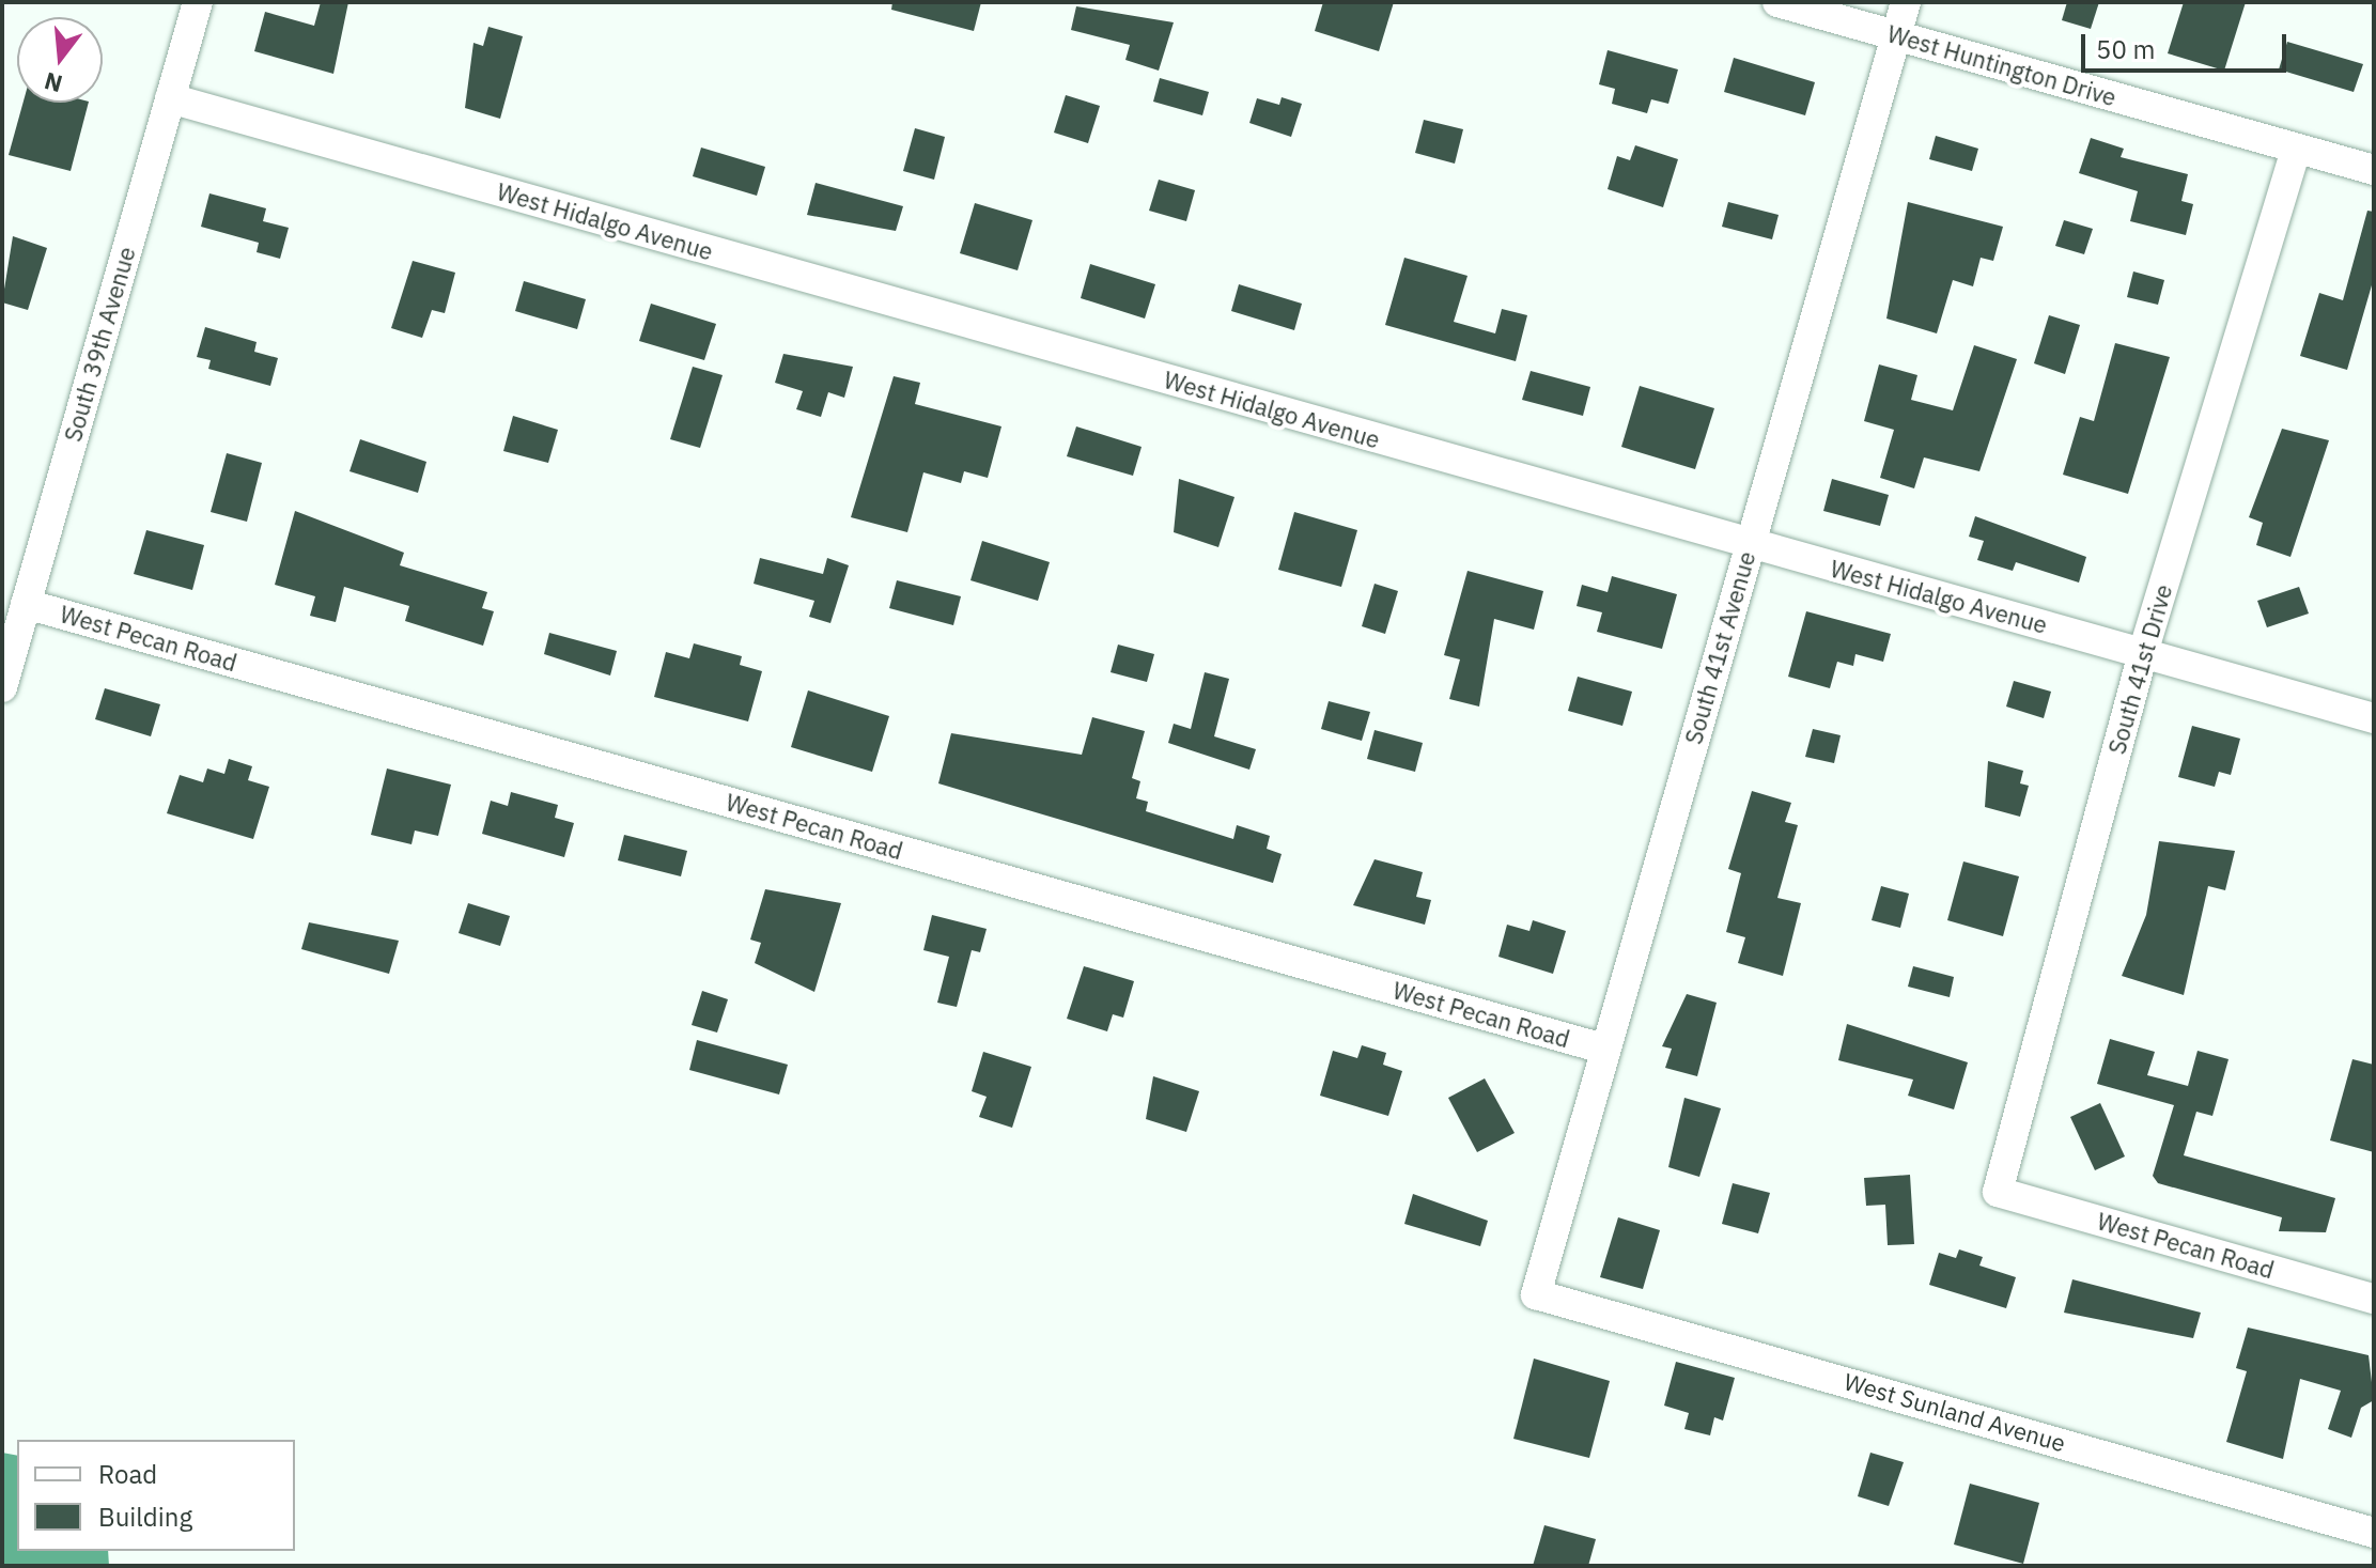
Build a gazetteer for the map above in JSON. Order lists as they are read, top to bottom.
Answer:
{
  "streets": {
    "street": [
      "West Huntington Drive",
      "West Hidalgo Avenue",
      "South 39th Avenue",
      "West Pecan Road",
      "South 41st Avenue",
      "South 41st Drive",
      "West Sunland Avenue"
    ]
  },
  "crossings": [
    ["West Huntington Drive", "South 41st Avenue"],
    ["West Huntington Drive", "South 41st Drive"],
    ["West Hidalgo Avenue", "South 39th Avenue"],
    ["West Hidalgo Avenue", "South 41st Avenue"],
    ["West Hidalgo Avenue", "South 41st Drive"],
    ["South 39th Avenue", "West Pecan Road"],
    ["West Pecan Road", "South 41st Avenue"],
    ["West Pecan Road", "South 41st Drive"],
    ["South 41st Avenue", "West Sunland Avenue"]
  ],
  "legend": ["Road", "Building"],
  "scale_bar": "50 m",
  "north": "bottom"
}
